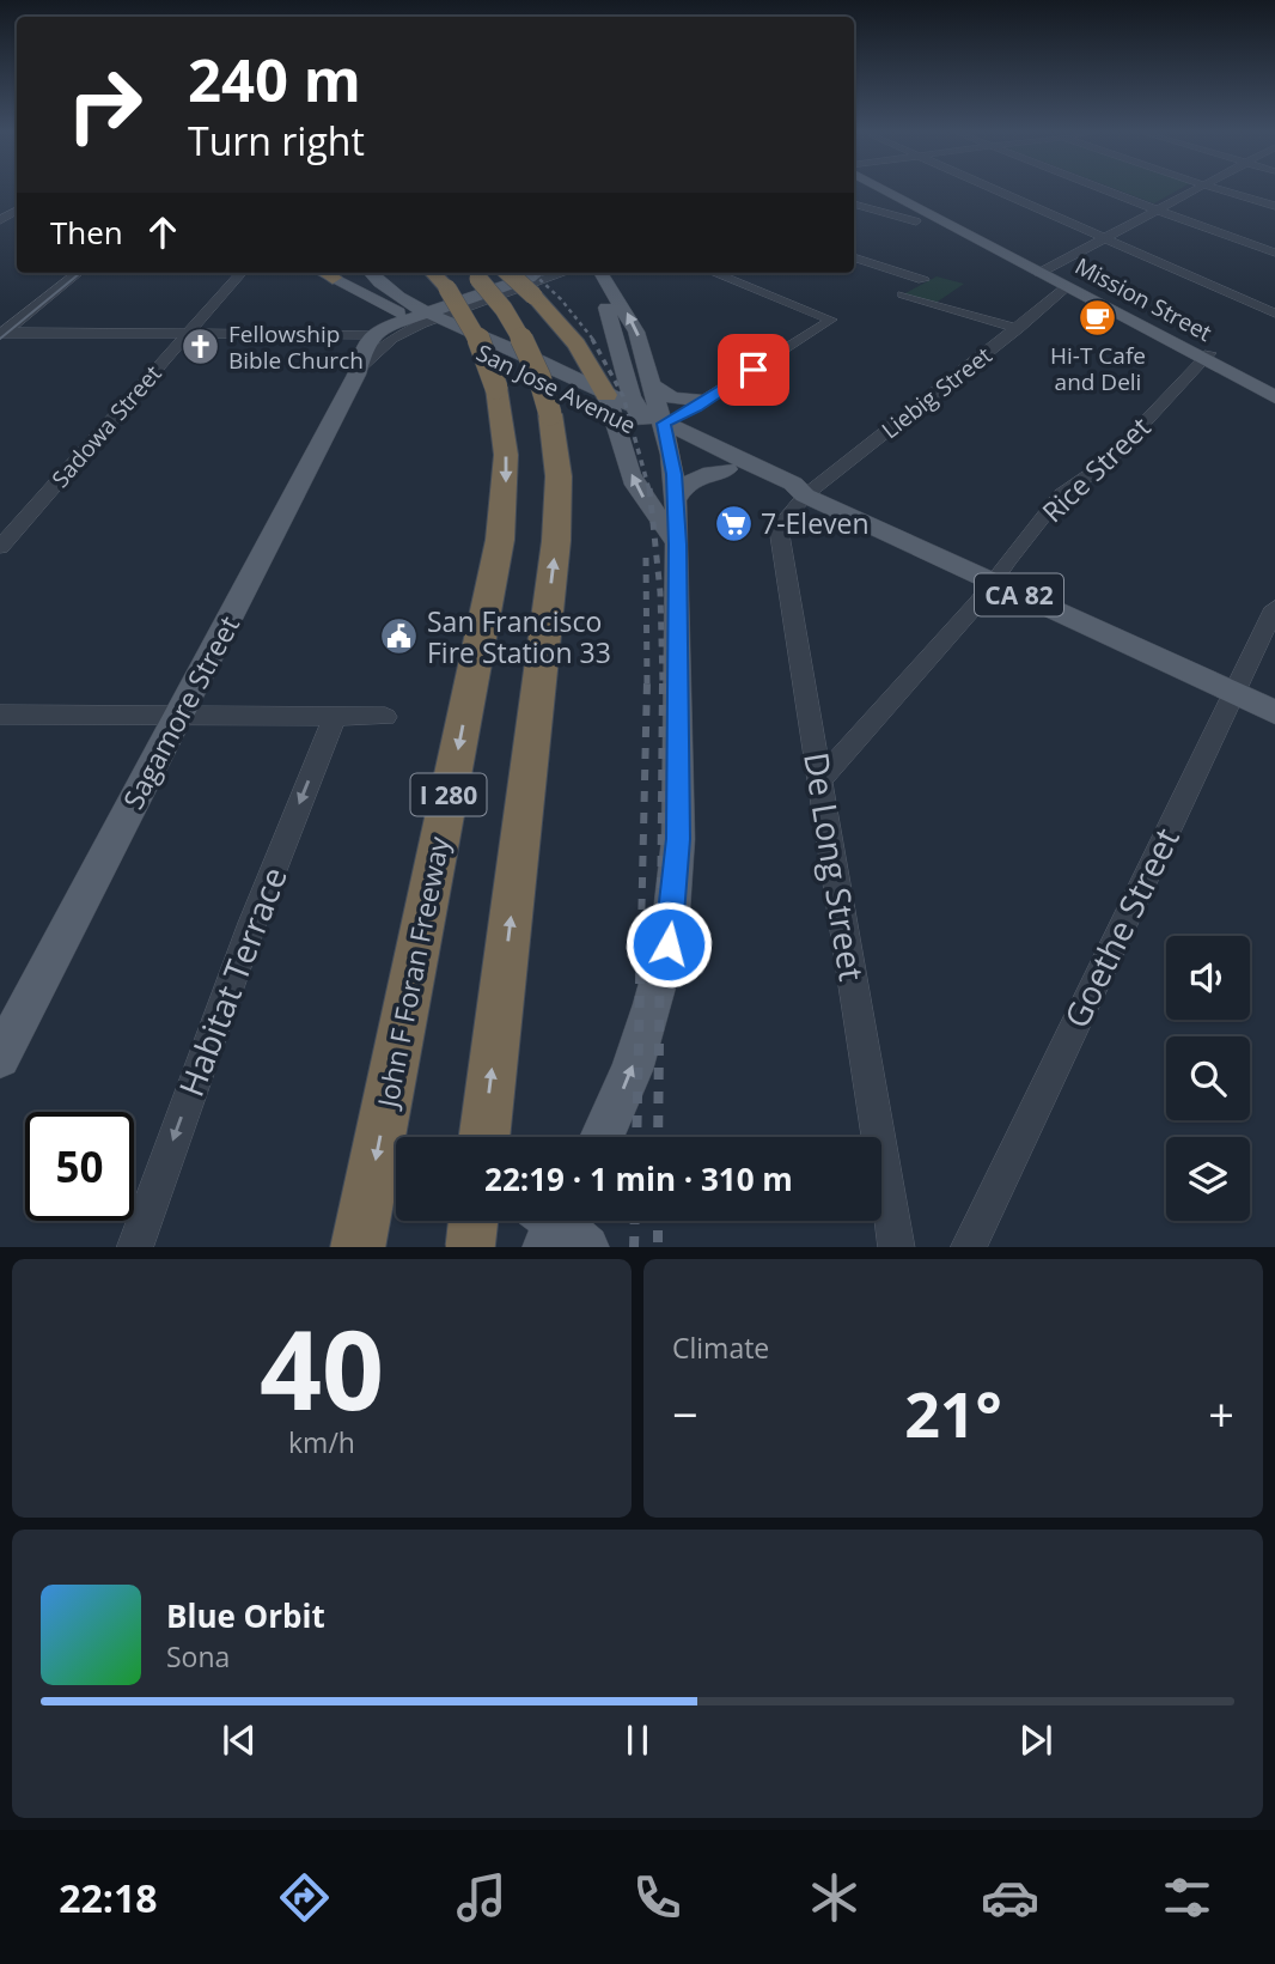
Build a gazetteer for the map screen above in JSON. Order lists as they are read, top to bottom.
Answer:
{
  "streets": {
    "highway": ["I 280", "John F Foran Freeway"],
    "main road": [
      "Mission Street",
      "San Jose Avenue",
      "CA 82",
      "Sagamore Street"
    ],
    "street": [
      "Liebig Street",
      "Sadowa Street",
      "Rice Street",
      "De Long Street",
      "Goethe Street",
      "Habitat Terrace"
    ]
  },
  "crossings": [
    ["Mission Street", "Liebig Street"],
    ["Mission Street", "Rice Street"],
    ["San Jose Avenue", "Liebig Street"],
    ["San Jose Avenue", "Rice Street"],
    ["San Jose Avenue", "Sagamore Street"],
    ["San Jose Avenue", "De Long Street"],
    ["San Jose Avenue", "Goethe Street"],
    ["Liebig Street", "De Long Street"],
    ["Rice Street", "De Long Street"]
  ],
  "one_way": ["Habitat Terrace"],
  "places": {
    "cafe": ["Hi-T Cafe and Deli"],
    "church": ["Fellowship Bible Church"],
    "supermarket": ["7-Eleven"],
    "public building": ["San Francisco Fire Station 33"]
  },
  "page": {
    "turn": ["240 m", "Turn right"],
    "then": "Then",
    "limit": "50",
    "trip": "22:19 · 1 min · 310 m",
    "tile": [
      ["40", "km/h"],
      "Climate"
    ],
    "heat": ["−", "21°", "+"],
    "song": ["Blue Orbit", "Sona"],
    "tabs": "22:18"
  }
}
